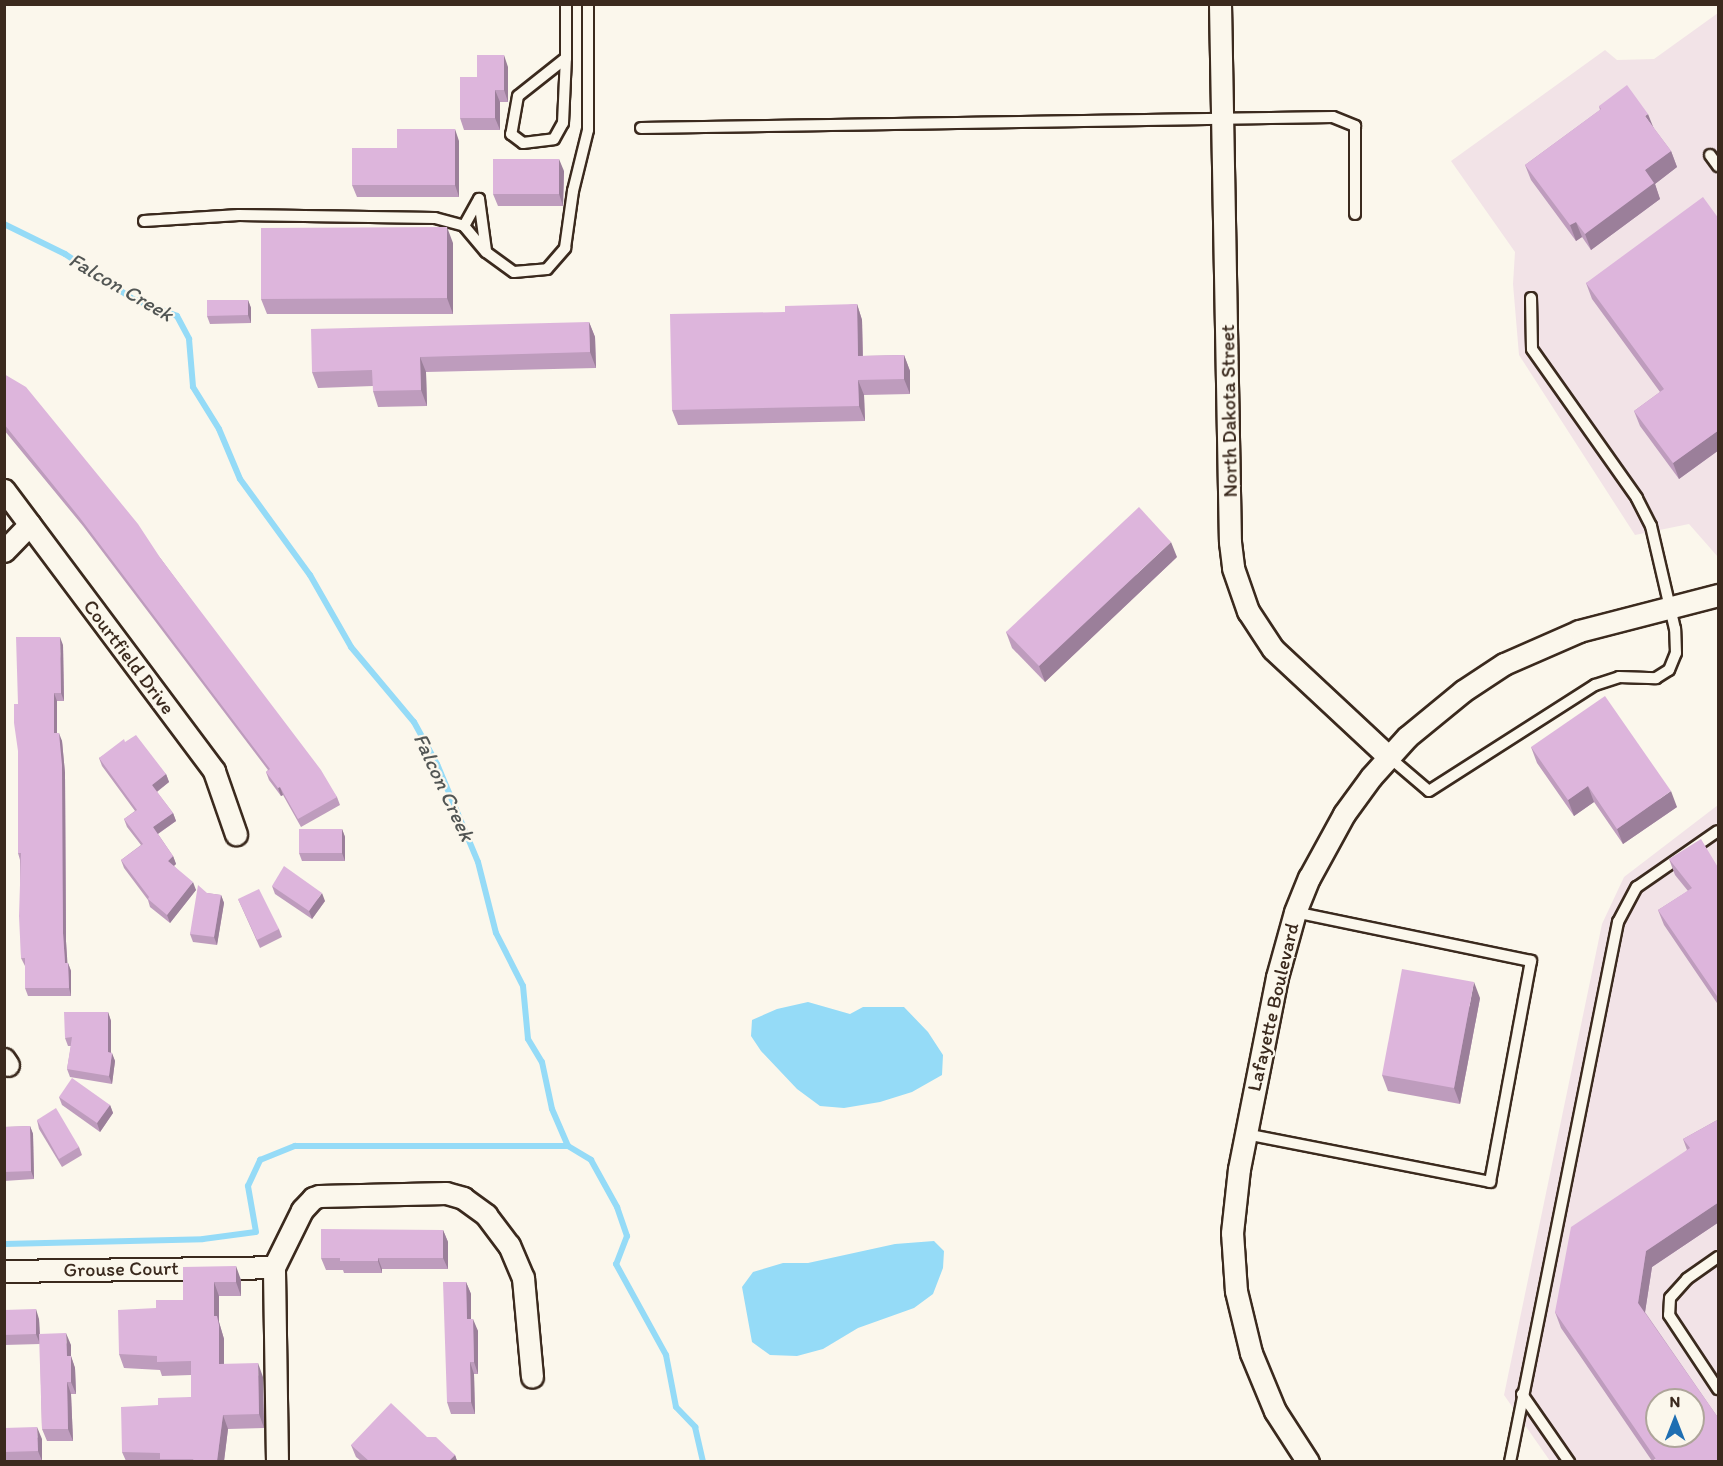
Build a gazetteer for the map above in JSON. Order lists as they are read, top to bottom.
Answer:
{
  "streets": {
    "street": [
      "North Dakota Street",
      "Courtfield Drive",
      "Lafayette Boulevard",
      "Grouse Court"
    ]
  },
  "crossings": [
    ["North Dakota Street", "Lafayette Boulevard"]
  ],
  "water": ["Falcon Creek"],
  "north": "top"
}
